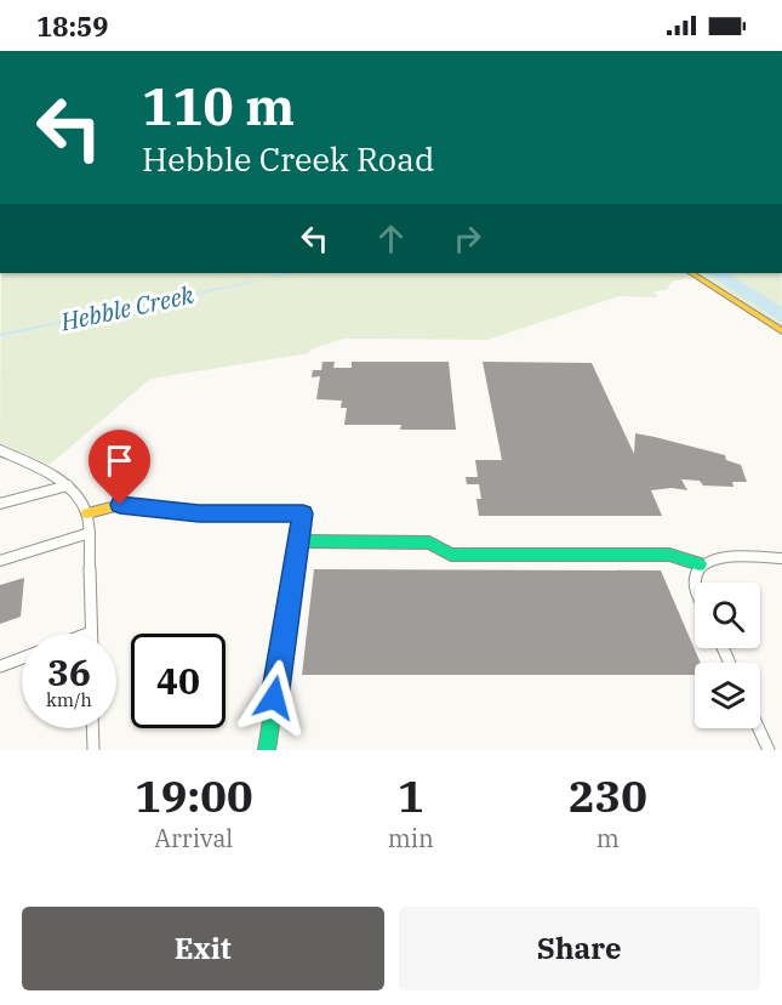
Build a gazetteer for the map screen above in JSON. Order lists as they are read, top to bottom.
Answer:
{
  "water": ["Hebble Creek"],
  "page": {
    "status": "18:59",
    "turn": ["110 m", "Hebble Creek Road"],
    "speed": "36 km/h",
    "limit": "40",
    "eta": [
      "19:00",
      "Arrival",
      "1",
      "min",
      "230",
      "m"
    ],
    "buttons": ["Exit", "Share"]
  }
}
